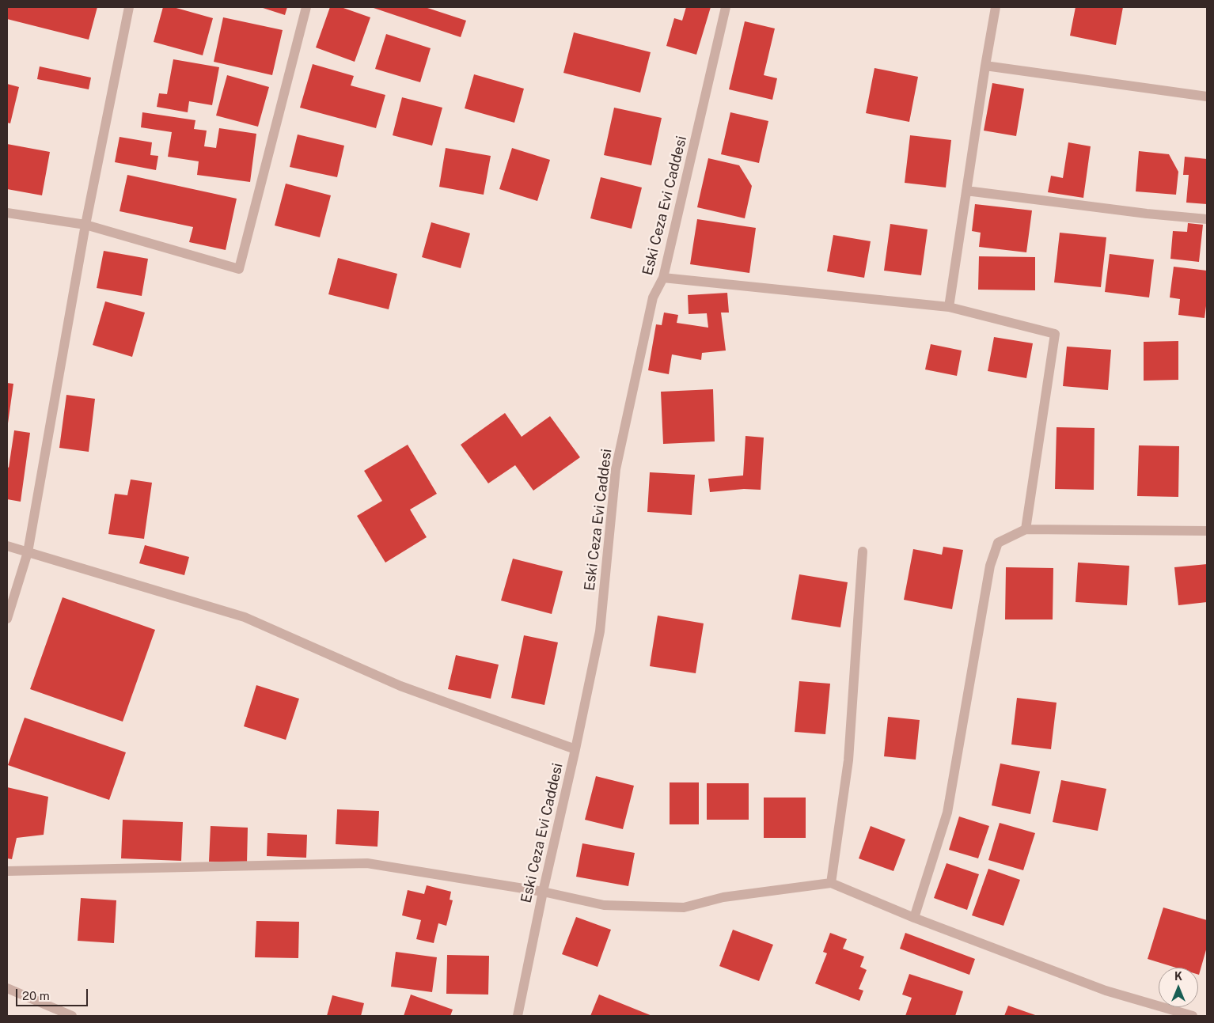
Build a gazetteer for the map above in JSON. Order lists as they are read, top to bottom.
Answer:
{
  "streets": {
    "street": ["Eski Ceza Evi Caddesi"]
  },
  "scale_bar": "20 m",
  "north": "top"
}
